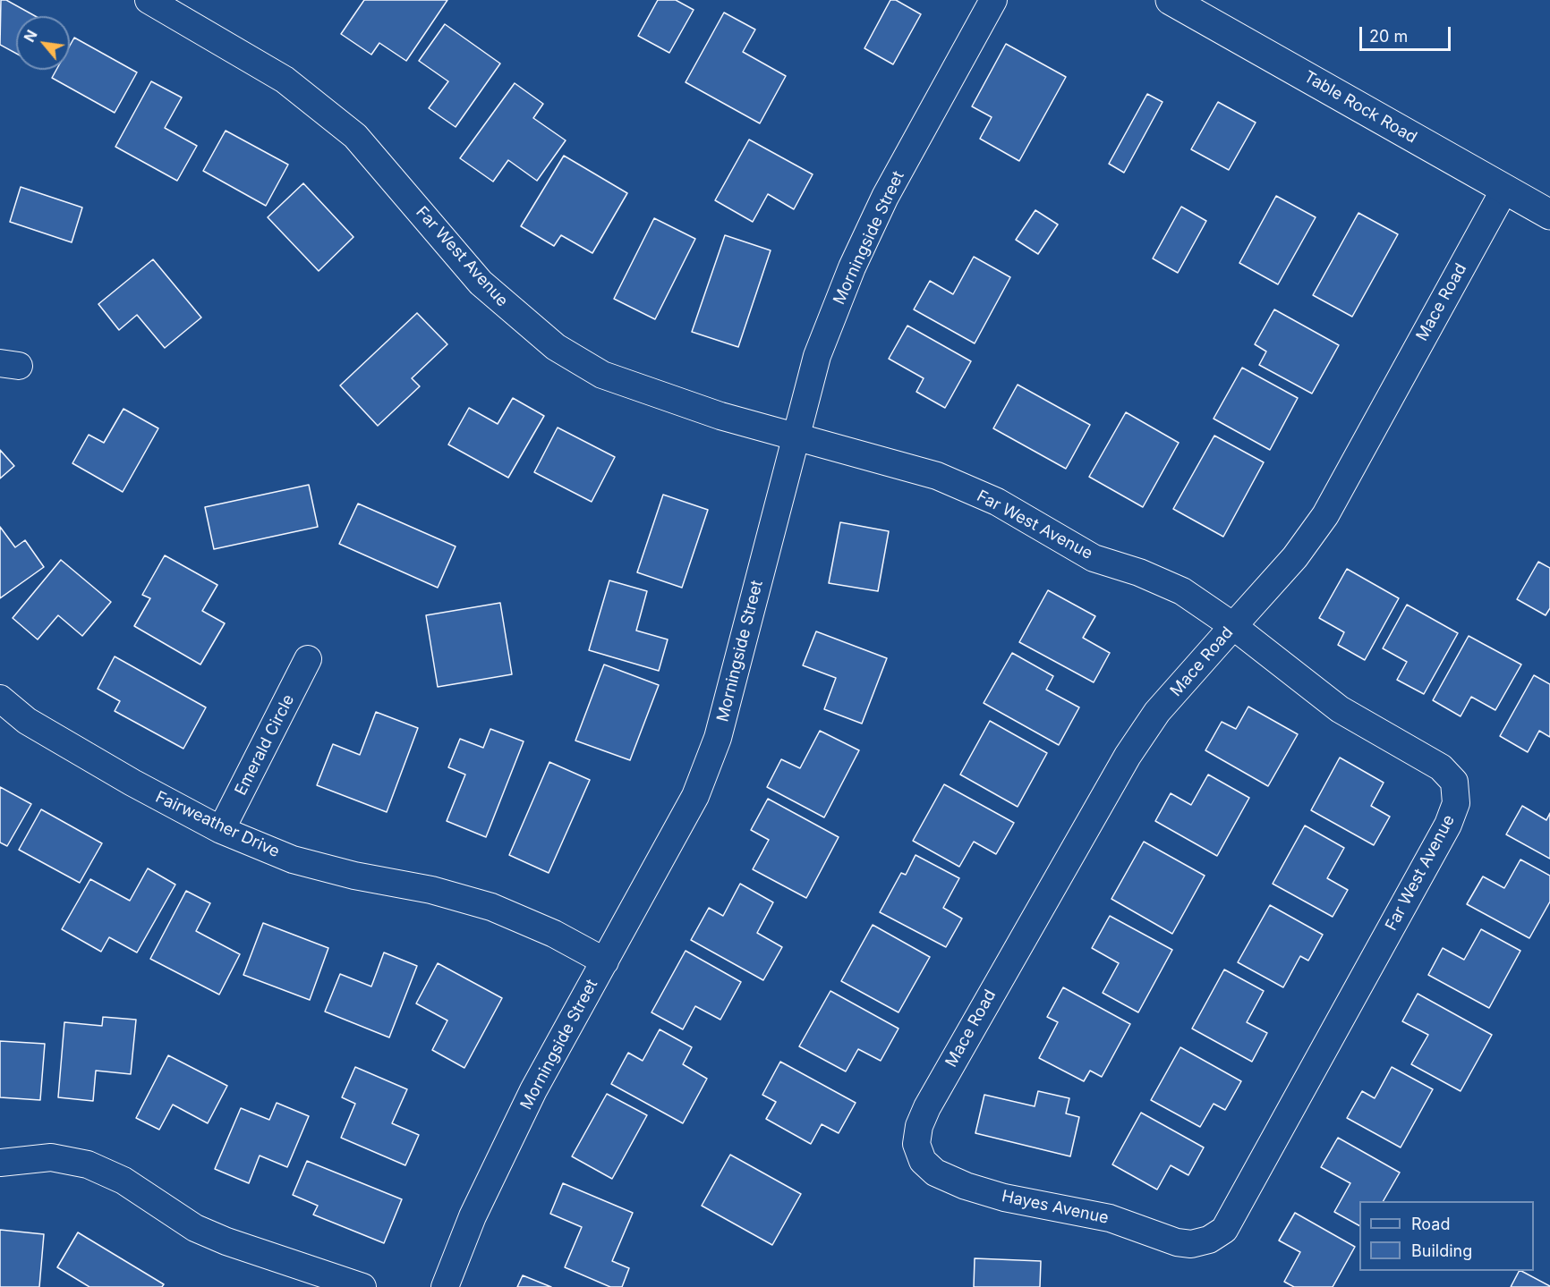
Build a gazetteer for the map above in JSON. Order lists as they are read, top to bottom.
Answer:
{
  "streets": {
    "main road": ["Table Rock Road"],
    "street": [
      "Morningside Street",
      "Far West Avenue",
      "Mace Road",
      "Emerald Circle",
      "Fairweather Drive",
      "Hayes Avenue"
    ]
  },
  "crossings": [
    ["Table Rock Road", "Mace Road"],
    ["Morningside Street", "Far West Avenue"],
    ["Morningside Street", "Fairweather Drive"],
    ["Far West Avenue", "Mace Road"],
    ["Far West Avenue", "Hayes Avenue"],
    ["Mace Road", "Hayes Avenue"],
    ["Emerald Circle", "Fairweather Drive"]
  ],
  "legend": ["Road", "Building"],
  "scale_bar": "20 m",
  "north": "top left"
}
